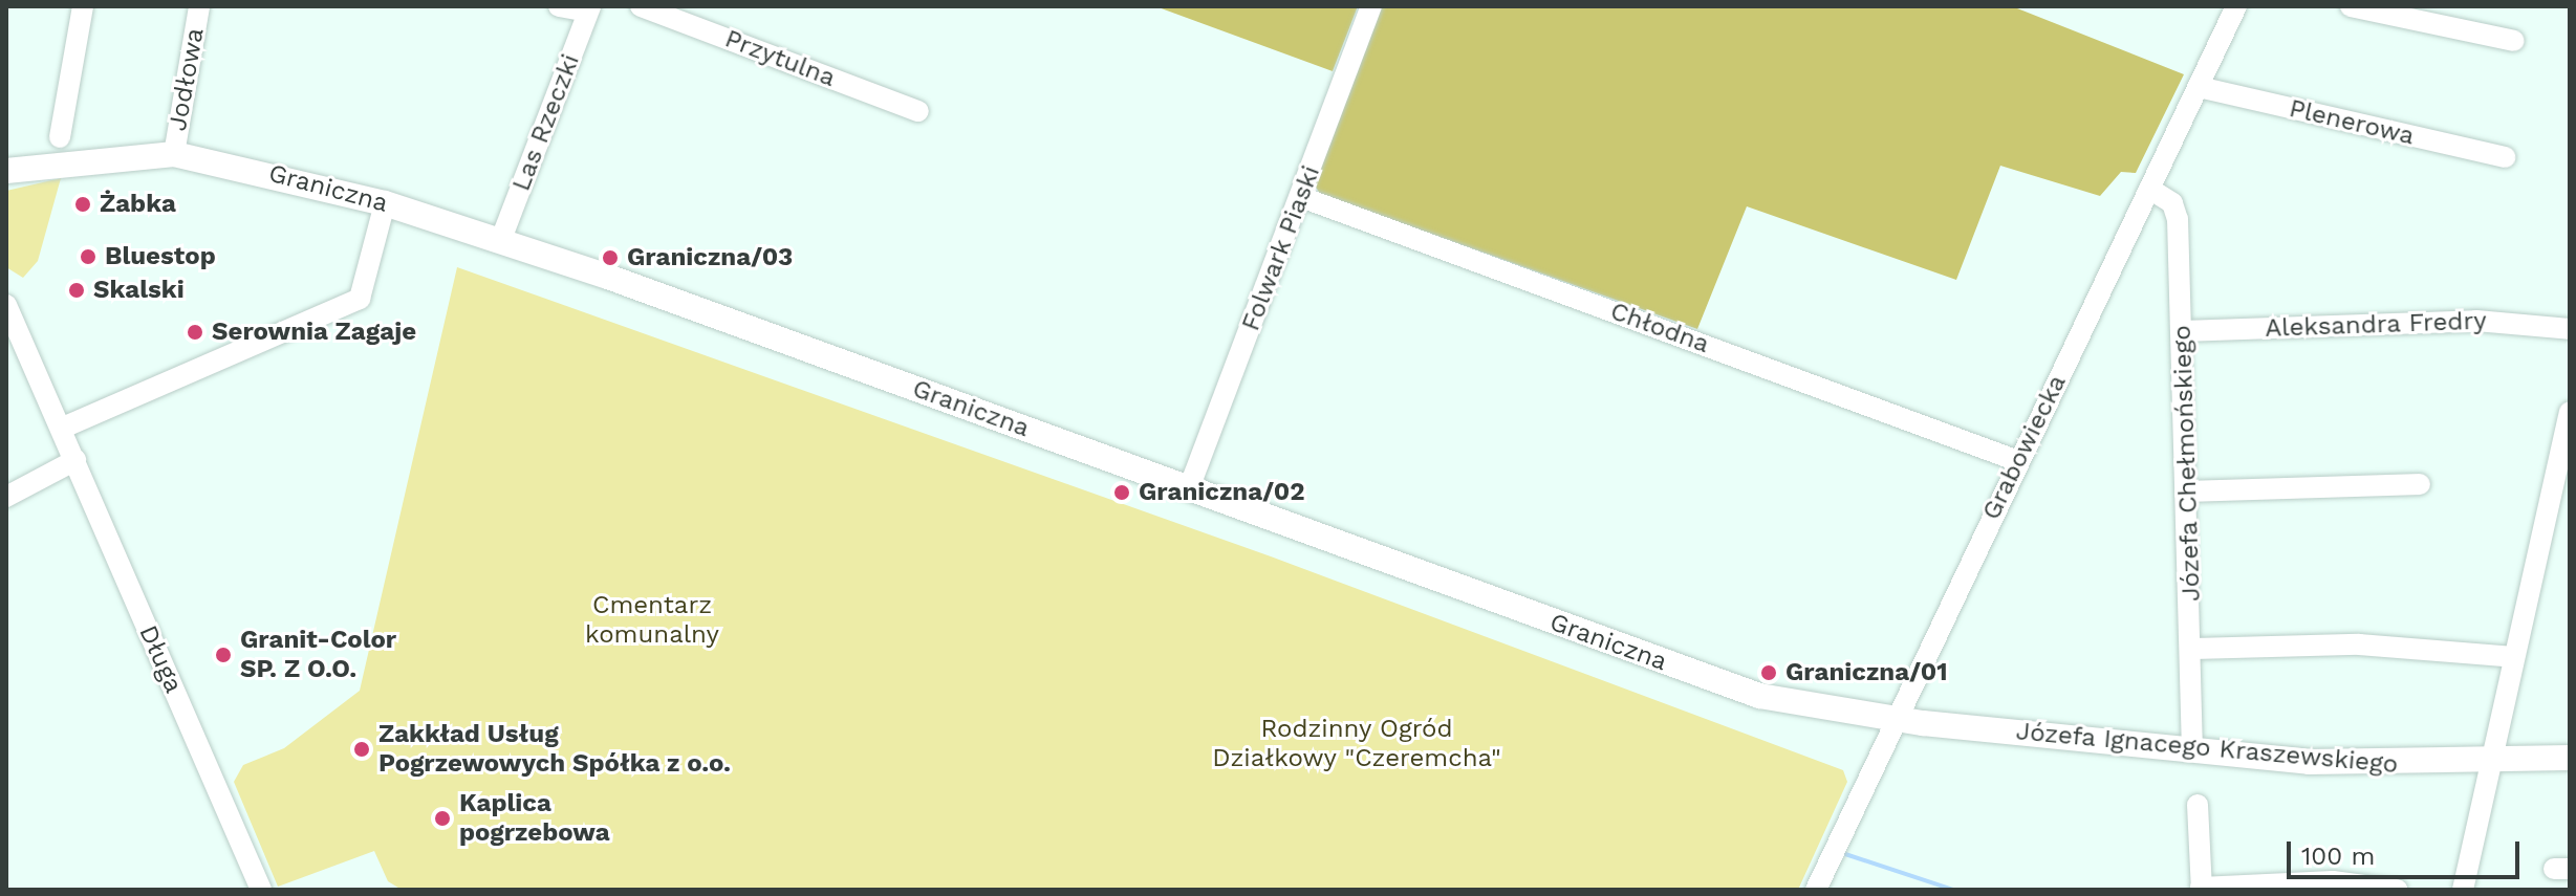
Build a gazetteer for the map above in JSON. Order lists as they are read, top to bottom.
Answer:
{
  "streets": {
    "main road": ["Graniczna", "Józefa Ignacego Kraszewskiego"],
    "street": [
      "Przytulna",
      "Jodłowa",
      "Las Rzeczki",
      "Plenerowa",
      "Folwark Piaski",
      "Aleksandra Fredry",
      "Chłodna",
      "Grabowiecka",
      "Józefa Chełmońskiego",
      "Długa"
    ]
  },
  "crossings": [
    ["Jodłowa", "Graniczna"],
    ["Las Rzeczki", "Graniczna"],
    ["Plenerowa", "Grabowiecka"],
    ["Graniczna", "Folwark Piaski"],
    ["Graniczna", "Grabowiecka"],
    ["Graniczna", "Józefa Ignacego Kraszewskiego"],
    ["Folwark Piaski", "Chłodna"],
    ["Aleksandra Fredry", "Józefa Chełmońskiego"],
    ["Chłodna", "Grabowiecka"],
    ["Grabowiecka", "Józefa Chełmońskiego"],
    ["Grabowiecka", "Józefa Ignacego Kraszewskiego"],
    ["Józefa Chełmońskiego", "Józefa Ignacego Kraszewskiego"]
  ],
  "parks": ["Cmentarz komunalny", "Rodzinny Ogród Działkowy \"Czeremcha\""],
  "places": [
    "Żabka",
    "Bluestop",
    "Graniczna/03",
    "Skalski",
    "Serownia Zagaje",
    "Graniczna/02",
    "Granit-Color SP. Z O.O.",
    "Graniczna/01",
    "Zakkład Usług Pogrzewowych Spółka z o.o.",
    "Kaplica pogrzebowa"
  ],
  "scale_bar": "100 m"
}
